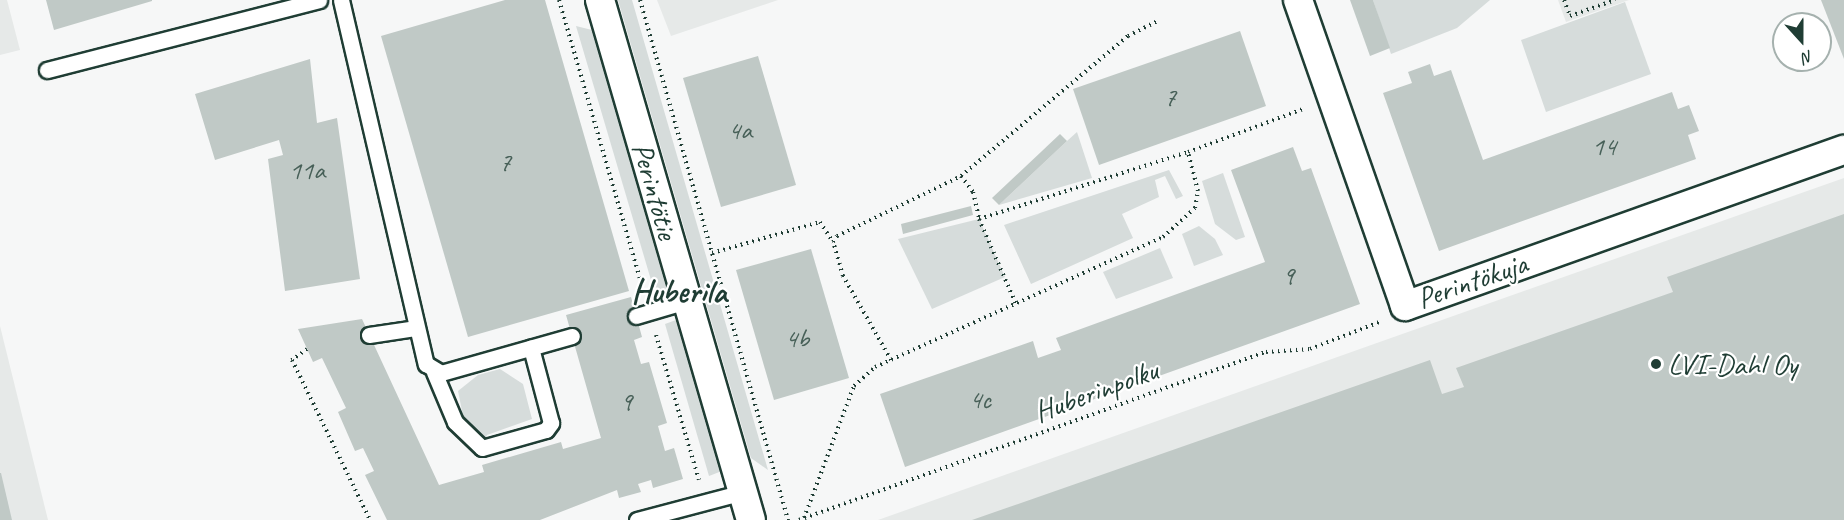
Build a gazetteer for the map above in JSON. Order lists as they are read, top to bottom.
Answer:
{
  "streets": {
    "street": ["Perintötie", "Perintökuja"],
    "path": ["Huberinpolku"]
  },
  "crossings": [
    ["Perintökuja", "Huberinpolku"]
  ],
  "districts": ["Huberila"],
  "places": ["LVI-Dahl Oy"],
  "house_numbers": [
    "7",
    "4a",
    "14",
    "7",
    "11a",
    "9",
    "4b",
    "4c",
    "9"
  ],
  "north": "bottom"
}
